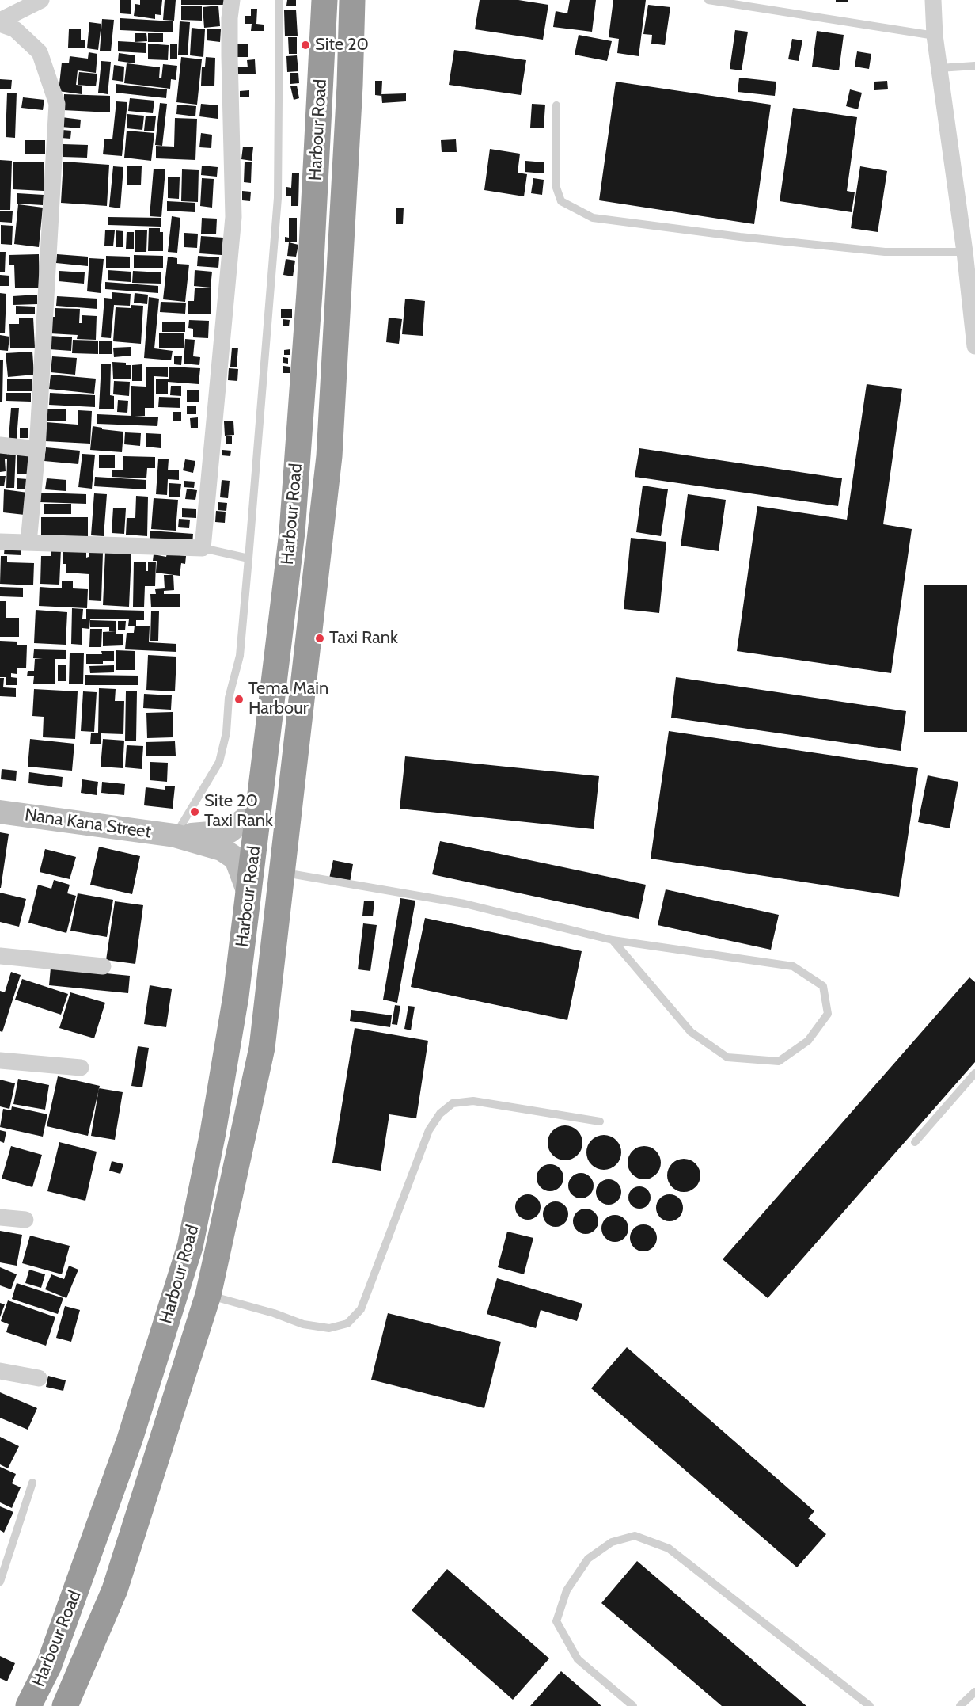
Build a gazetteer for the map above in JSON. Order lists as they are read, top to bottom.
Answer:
{
  "streets": {
    "highway": ["Harbour Road"],
    "street": ["Nana Kana Street"]
  },
  "places": [
    "Site 20",
    "Taxi Rank",
    "Tema Main Harbour",
    "Site 20 Taxi Rank"
  ]
}
